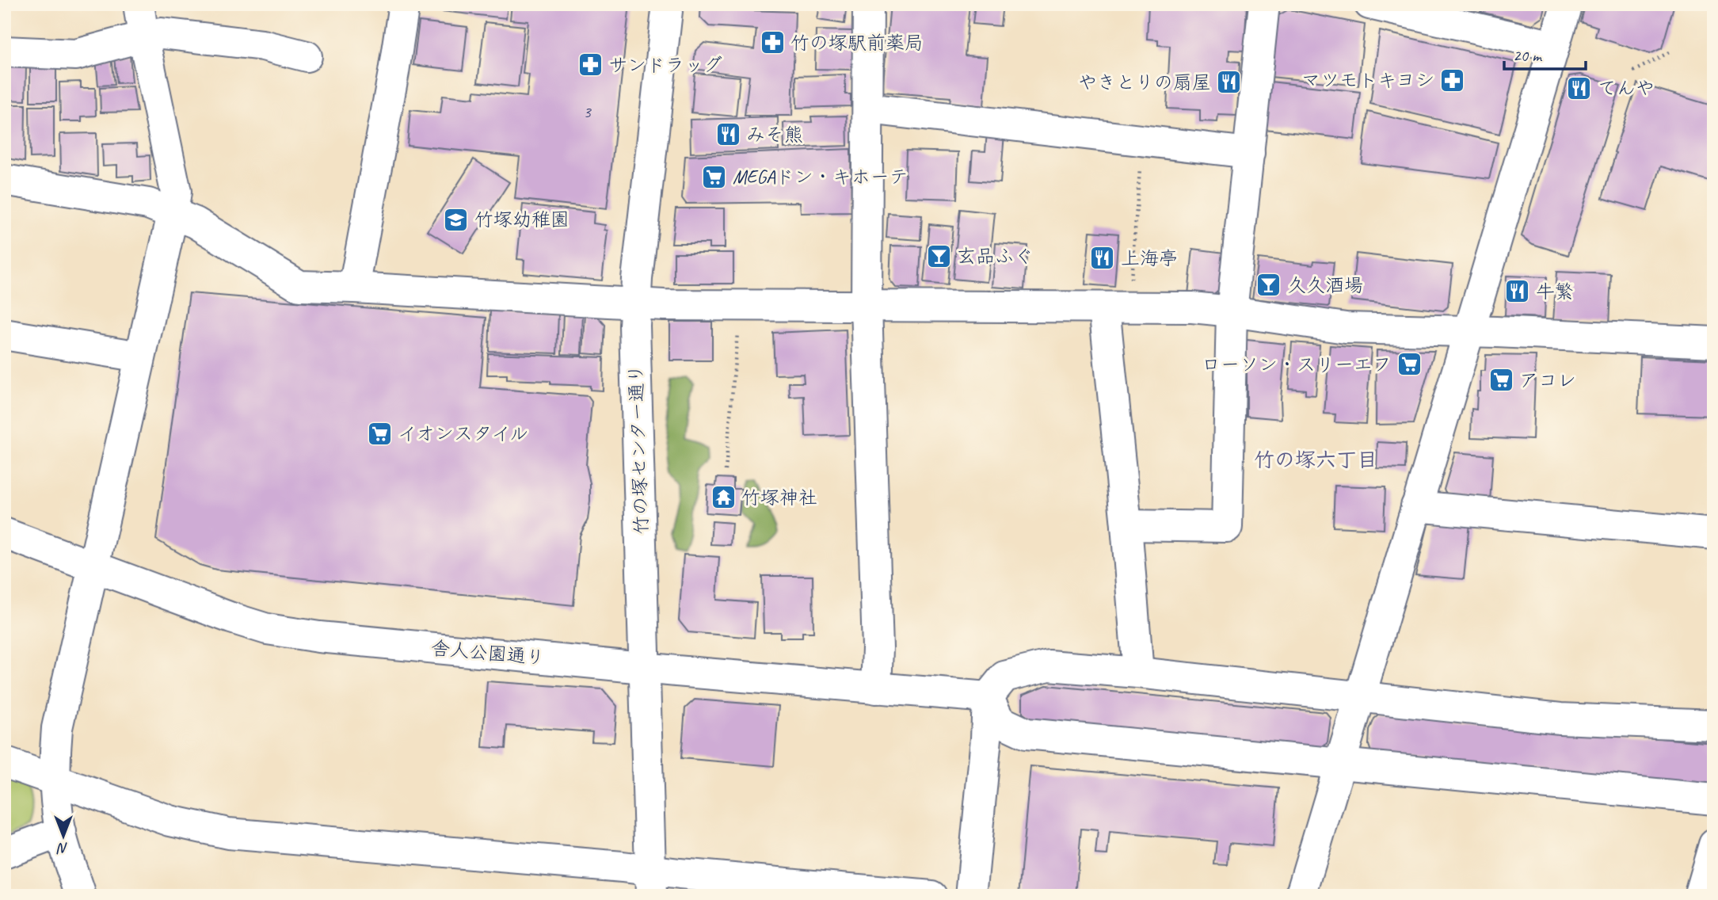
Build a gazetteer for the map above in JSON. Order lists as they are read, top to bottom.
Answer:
{
  "streets": {
    "street": ["竹の塚センター通り", "舎人公園通り"]
  },
  "crossings": [
    ["竹の塚センター通り", "舎人公園通り"]
  ],
  "districts": ["竹の塚六丁目"],
  "places": {
    "pharmacy": ["竹の塚駅前薬局", "サンドラッグ", "マツモトキヨシ"],
    "restaurant": [
      "やきとりの扇屋",
      "てんや",
      "みそ熊",
      "上海亭",
      "牛繁"
    ],
    "supermarket": [
      "MEGAドン・キホーテ",
      "ローソン・スリーエフ",
      "アコレ",
      "イオンスタイル"
    ],
    "school or university": ["竹塚幼稚園"],
    "bar": ["玄品ふぐ", "久久酒場"],
    "temple": ["竹塚神社"]
  },
  "house_numbers": ["3"],
  "scale_bar": "20 m",
  "north": "bottom"
}
